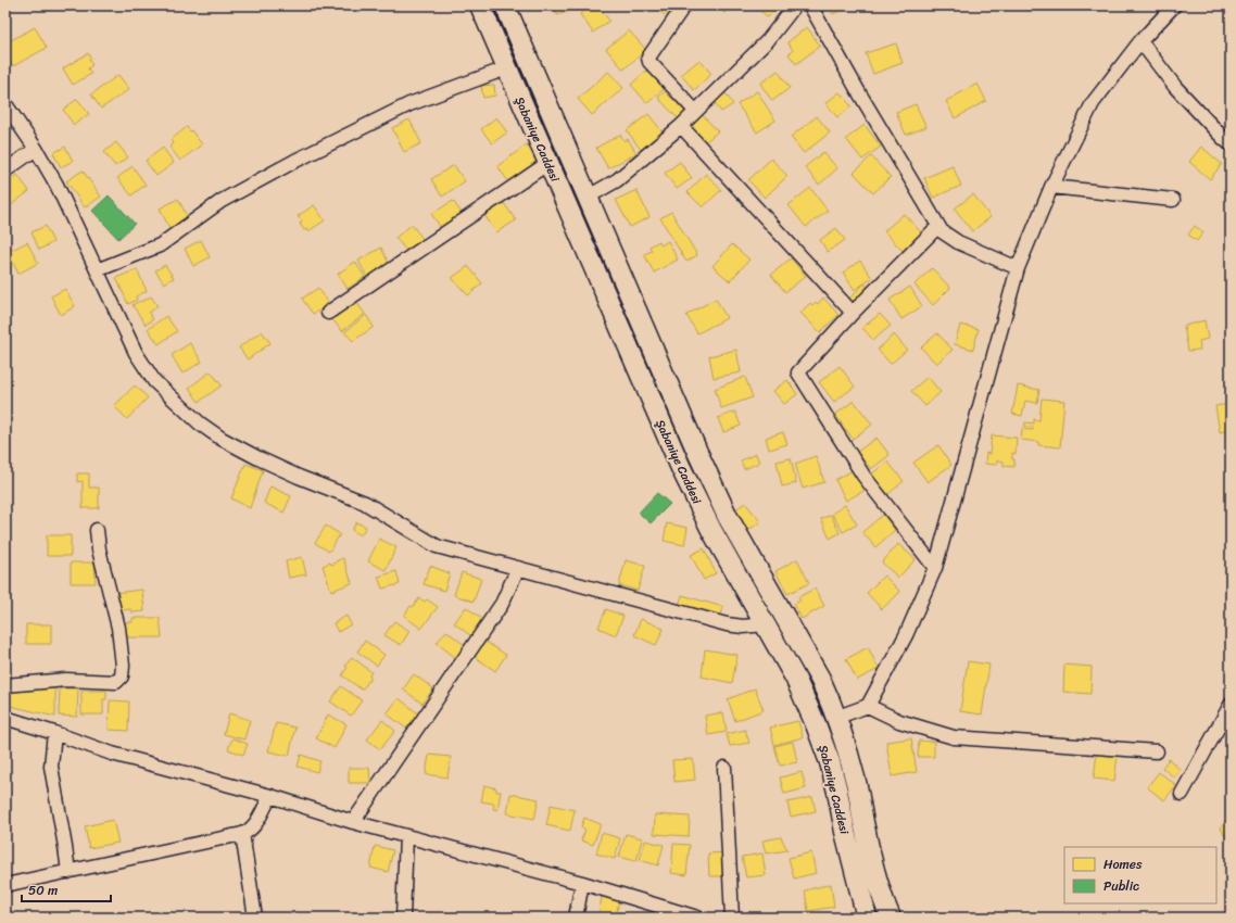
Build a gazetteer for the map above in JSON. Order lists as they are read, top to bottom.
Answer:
{
  "streets": {
    "highway": ["Şabaniye Caddesi"]
  },
  "legend": ["Homes", "Public"],
  "scale_bar": "50 m"
}
